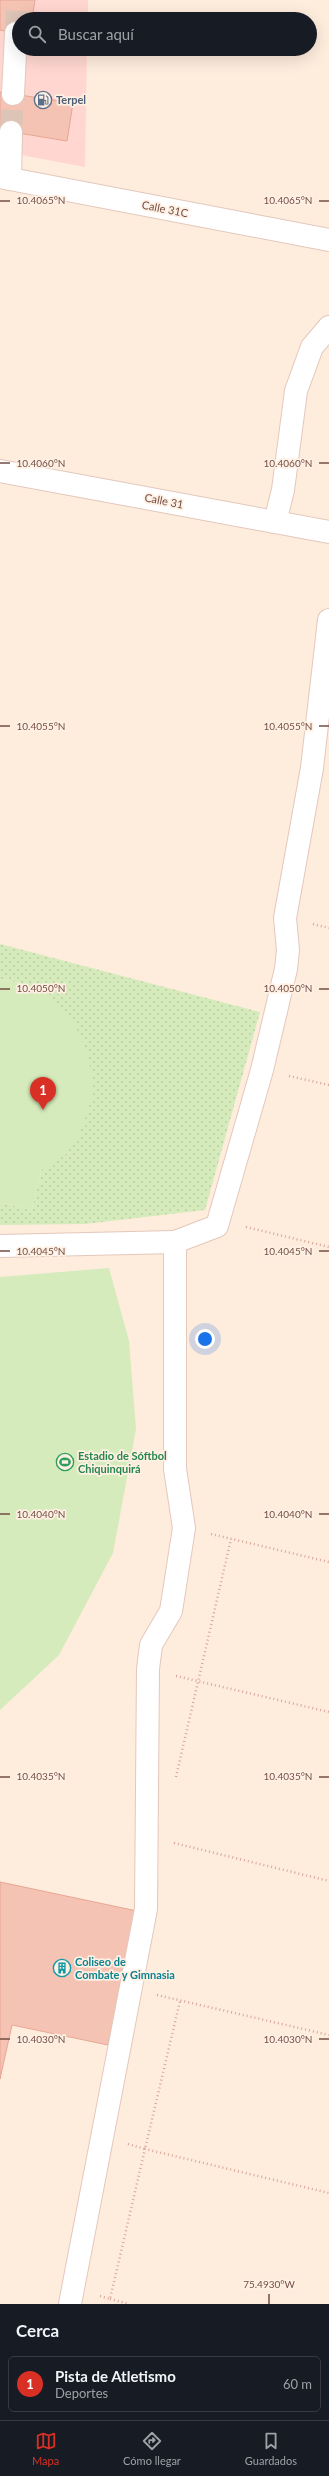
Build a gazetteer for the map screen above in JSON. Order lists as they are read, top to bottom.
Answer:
{
  "streets": {
    "street": ["Calle 31C", "Calle 31"]
  },
  "places": {
    "fuel station": ["Terpel"],
    "sports": ["Estadio de Sóftbol Chiquinquirá"],
    "building": ["Coliseo de Combate y Gimnasia"]
  },
  "page": {
    "search": "Buscar aquí",
    "pins": "1",
    "heading": "Cerca",
    "list": [
      {
        "mark": "1",
        "name": "Pista de Atletismo",
        "note": "Deportes",
        "value": "60 m"
      }
    ],
    "nav": ["Mapa", "Cómo llegar", "Guardados"]
  },
  "coordinates": [
    "10.4065°N",
    "10.4060°N",
    "10.4055°N",
    "10.4050°N",
    "10.4045°N",
    "10.4040°N",
    "10.4035°N",
    "10.4030°N",
    "75.4930°W"
  ]
}
